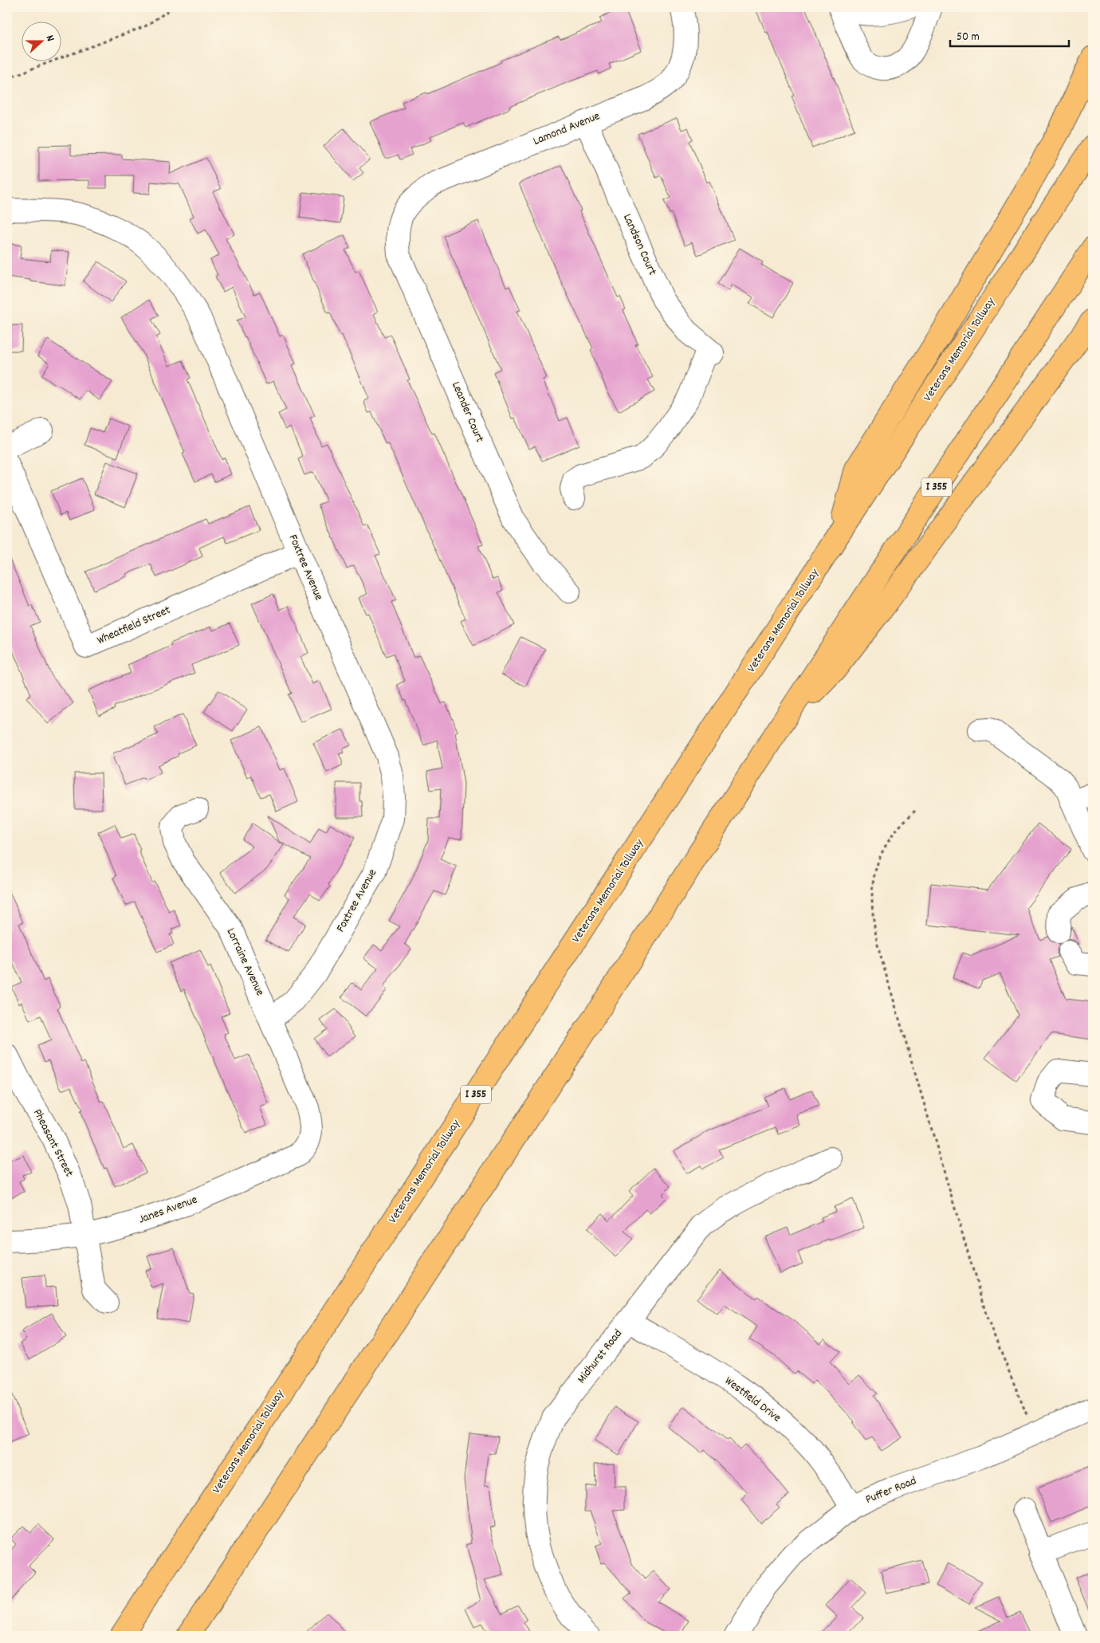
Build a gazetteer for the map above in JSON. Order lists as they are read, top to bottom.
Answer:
{
  "streets": {
    "highway": ["Veterans Memorial Tollway", "I 355"],
    "street": [
      "Lamond Avenue",
      "Landson Court",
      "Leander Court",
      "Foxtree Avenue",
      "Wheatfield Street",
      "Lorraine Avenue",
      "Pheasant Street",
      "Janes Avenue",
      "Midhurst Road",
      "Westfield Drive",
      "Puffer Road"
    ]
  },
  "crossings": [
    ["Lamond Avenue", "Landson Court"],
    ["Lamond Avenue", "Leander Court"],
    ["Foxtree Avenue", "Wheatfield Street"],
    ["Foxtree Avenue", "Lorraine Avenue"],
    ["Lorraine Avenue", "Janes Avenue"],
    ["Pheasant Street", "Janes Avenue"],
    ["Midhurst Road", "Westfield Drive"],
    ["Westfield Drive", "Puffer Road"]
  ],
  "scale_bar": "50 m",
  "north": "right"
}
